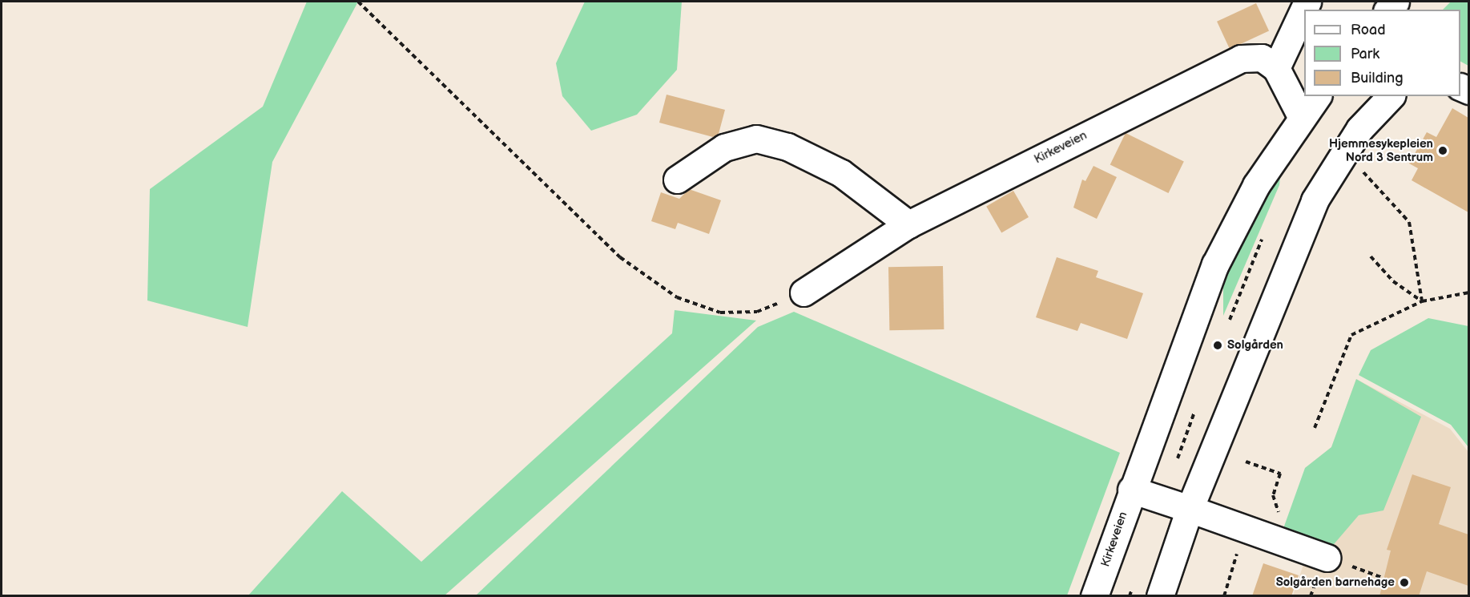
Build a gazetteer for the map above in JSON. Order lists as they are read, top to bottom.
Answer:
{
  "streets": {
    "street": ["Kirkeveien"]
  },
  "places": ["Hjemmesykepleien Nord 3 Sentrum", "Solgården", "Solgården barnehage"],
  "legend": ["Road", "Park", "Building"]
}
